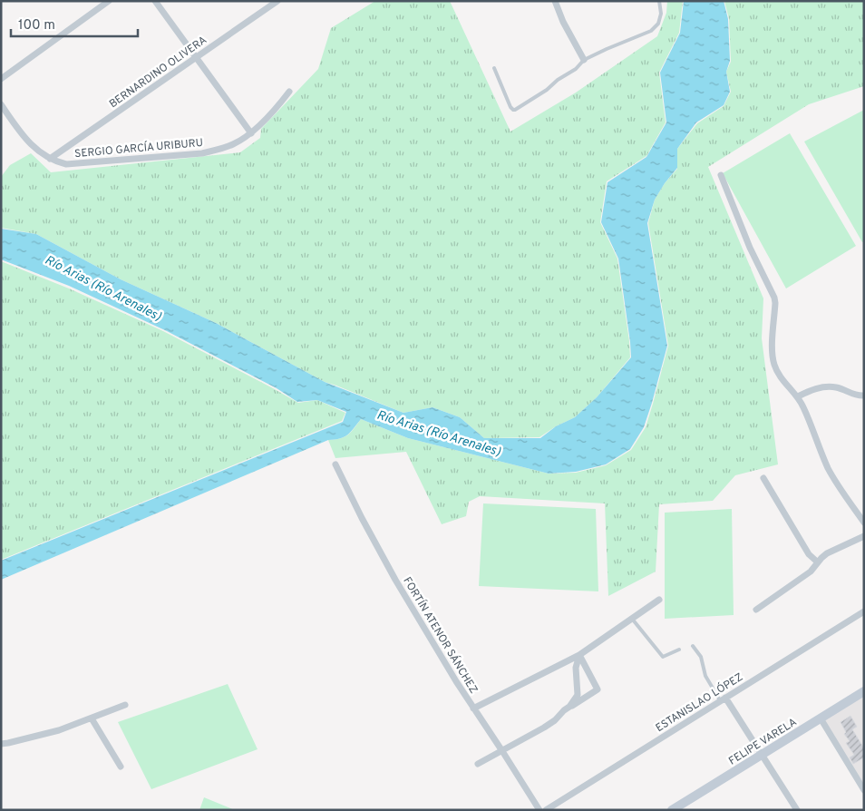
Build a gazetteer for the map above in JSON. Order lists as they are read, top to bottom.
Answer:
{
  "streets": {
    "street": [
      "BERNARDINO OLIVERA",
      "SERGIO GARCÍA URIBURU",
      "FORTÍN ATENOR SÁNCHEZ",
      "ESTANISLAO LÓPEZ",
      "FELIPE VARELA"
    ]
  },
  "crossings": [
    ["BERNARDINO OLIVERA", "SERGIO GARCÍA URIBURU"]
  ],
  "water": ["Río Arias (Río Arenales)"],
  "scale_bar": "100 m"
}
